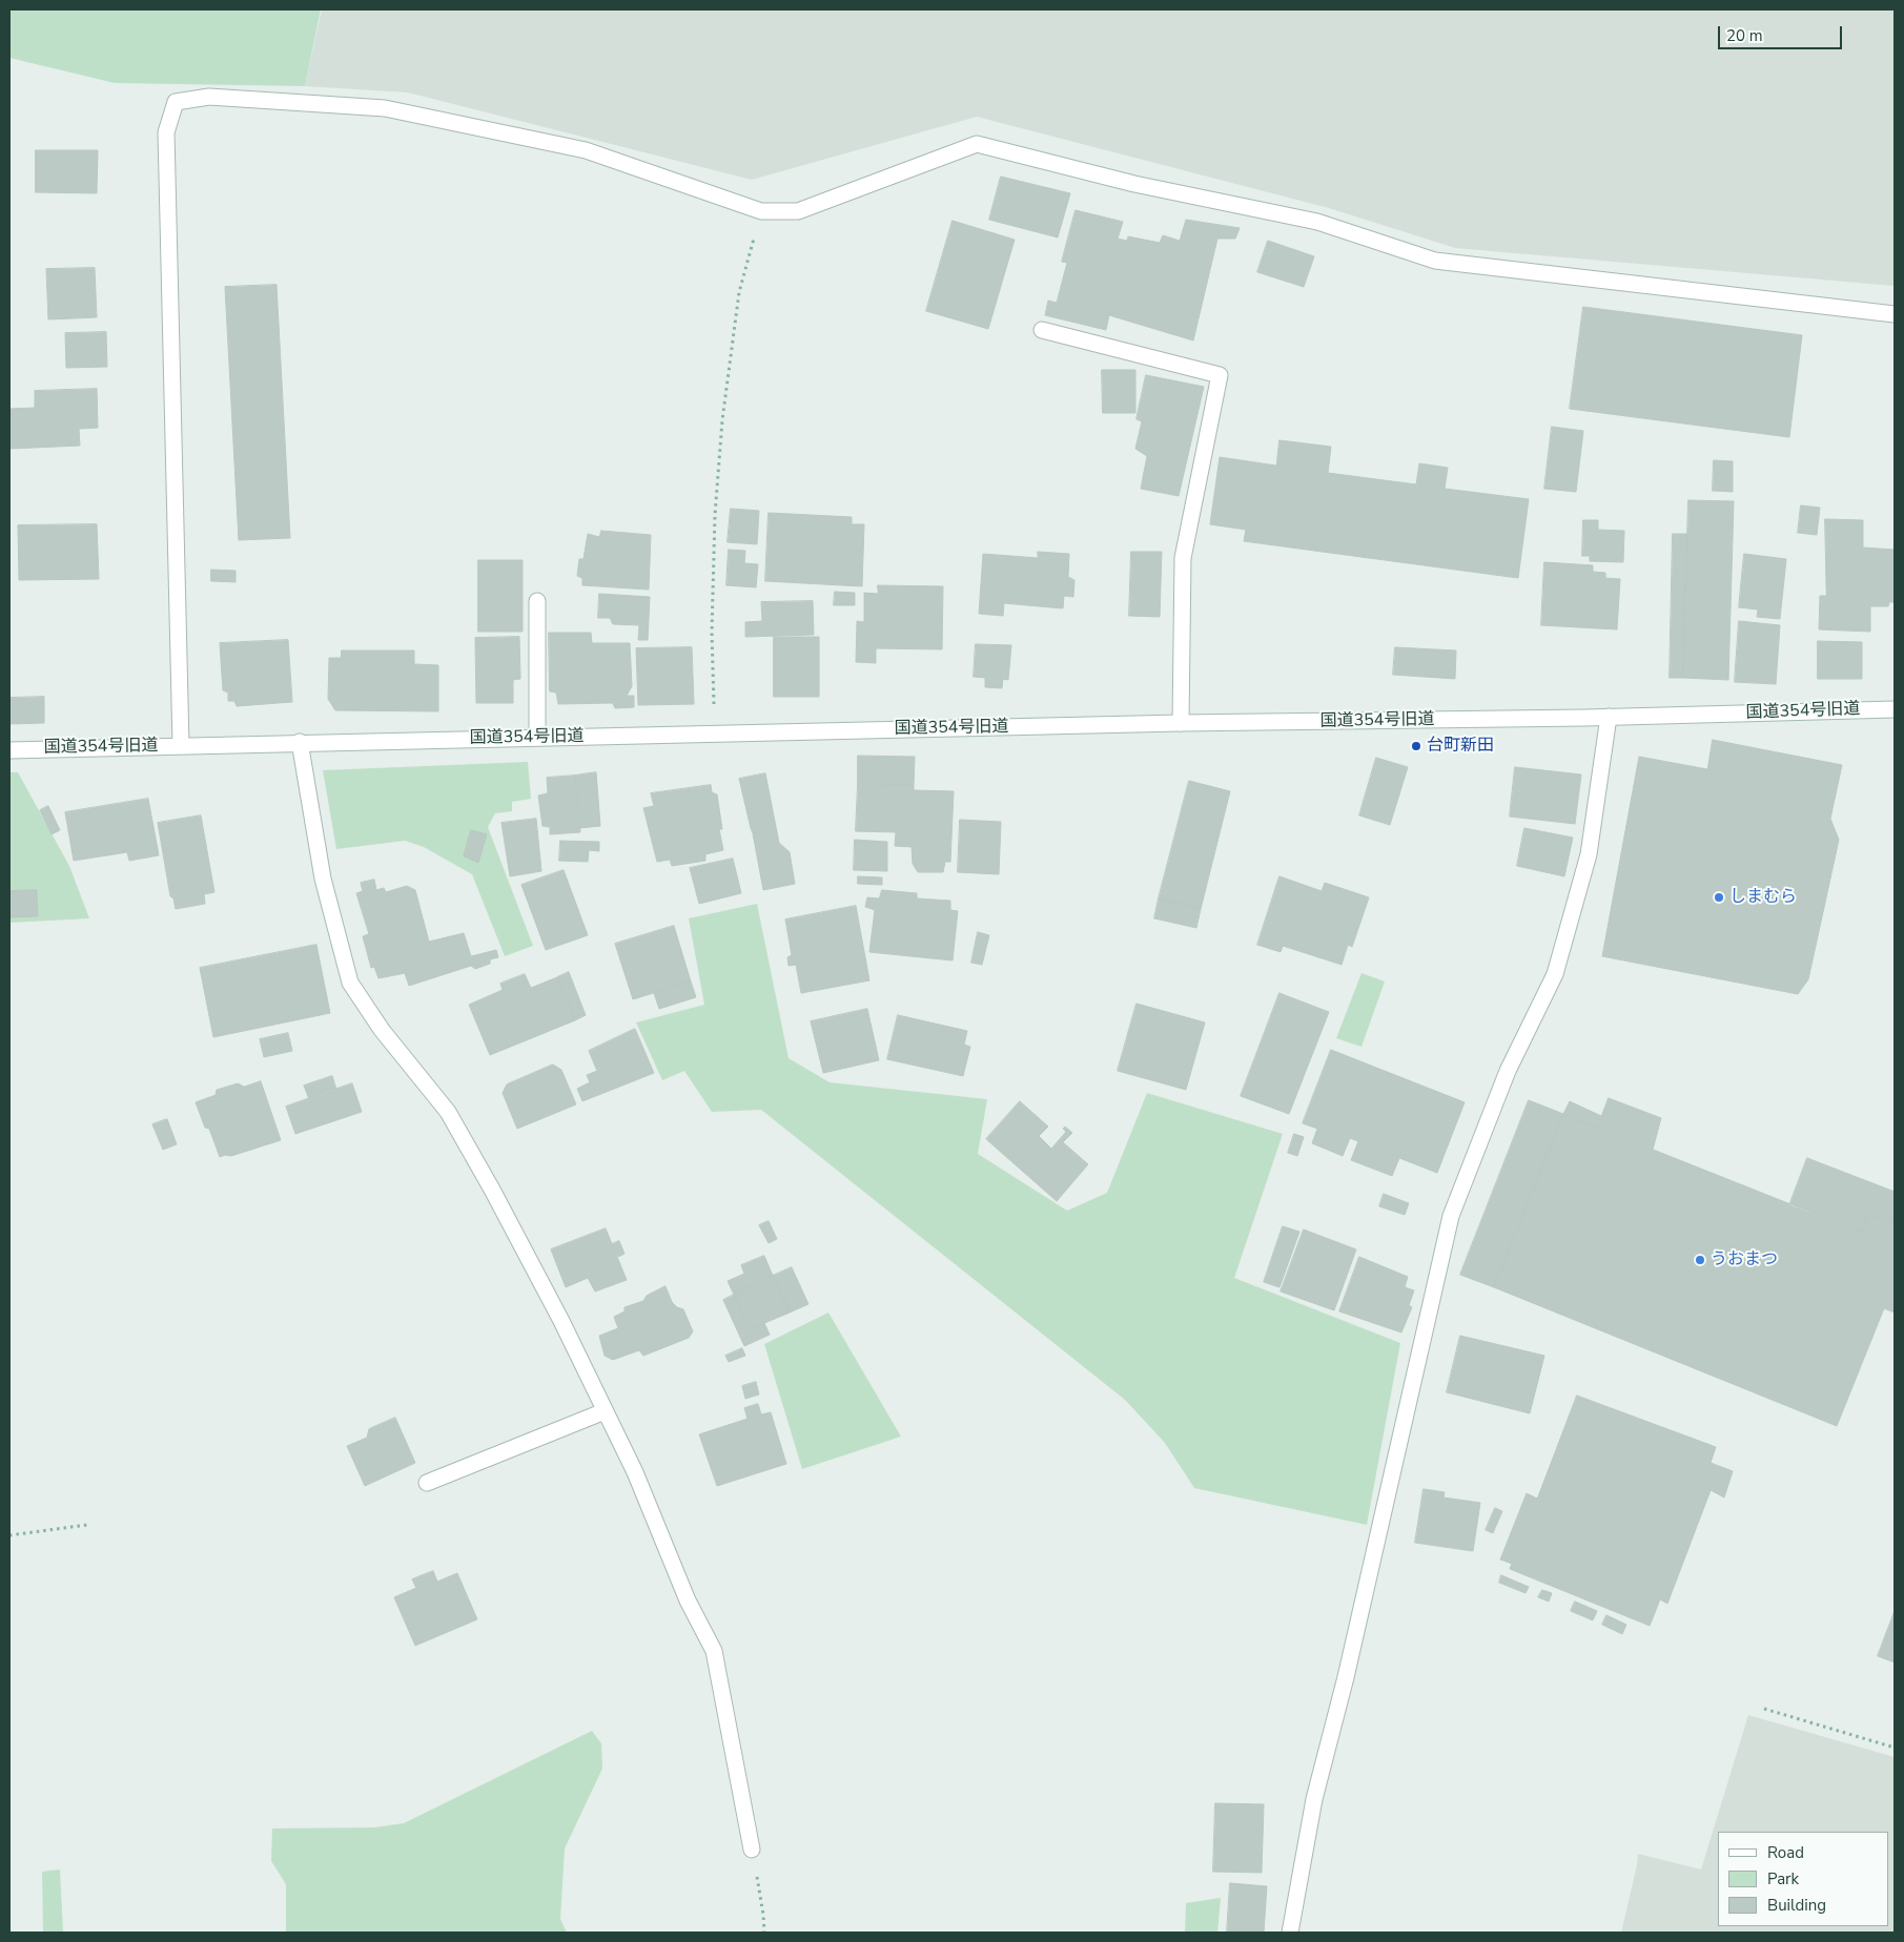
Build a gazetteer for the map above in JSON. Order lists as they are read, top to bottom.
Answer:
{
  "streets": {
    "street": ["国道354号旧道"]
  },
  "places": ["台町新田", "しまむら", "うおまつ"],
  "legend": ["Road", "Park", "Building"],
  "scale_bar": "20 m"
}
